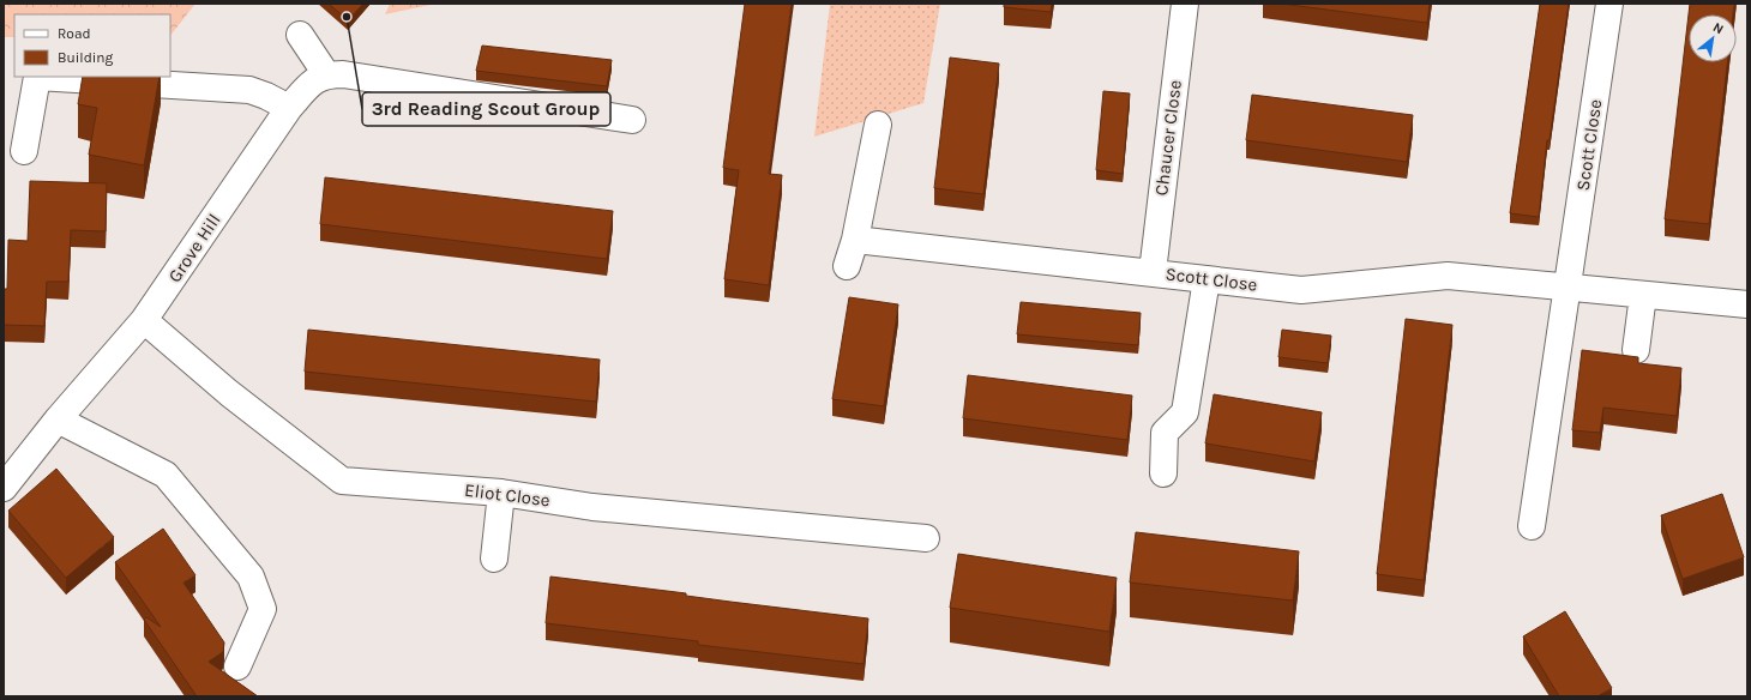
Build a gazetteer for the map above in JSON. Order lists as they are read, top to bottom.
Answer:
{
  "streets": {
    "street": [
      "Chaucer Close",
      "Scott Close",
      "Grove Hill",
      "Eliot Close"
    ]
  },
  "crossings": [
    ["Chaucer Close", "Scott Close"],
    ["Grove Hill", "Eliot Close"]
  ],
  "places": ["3rd Reading Scout Group"],
  "legend": ["Road", "Building"],
  "north": "top right"
}
